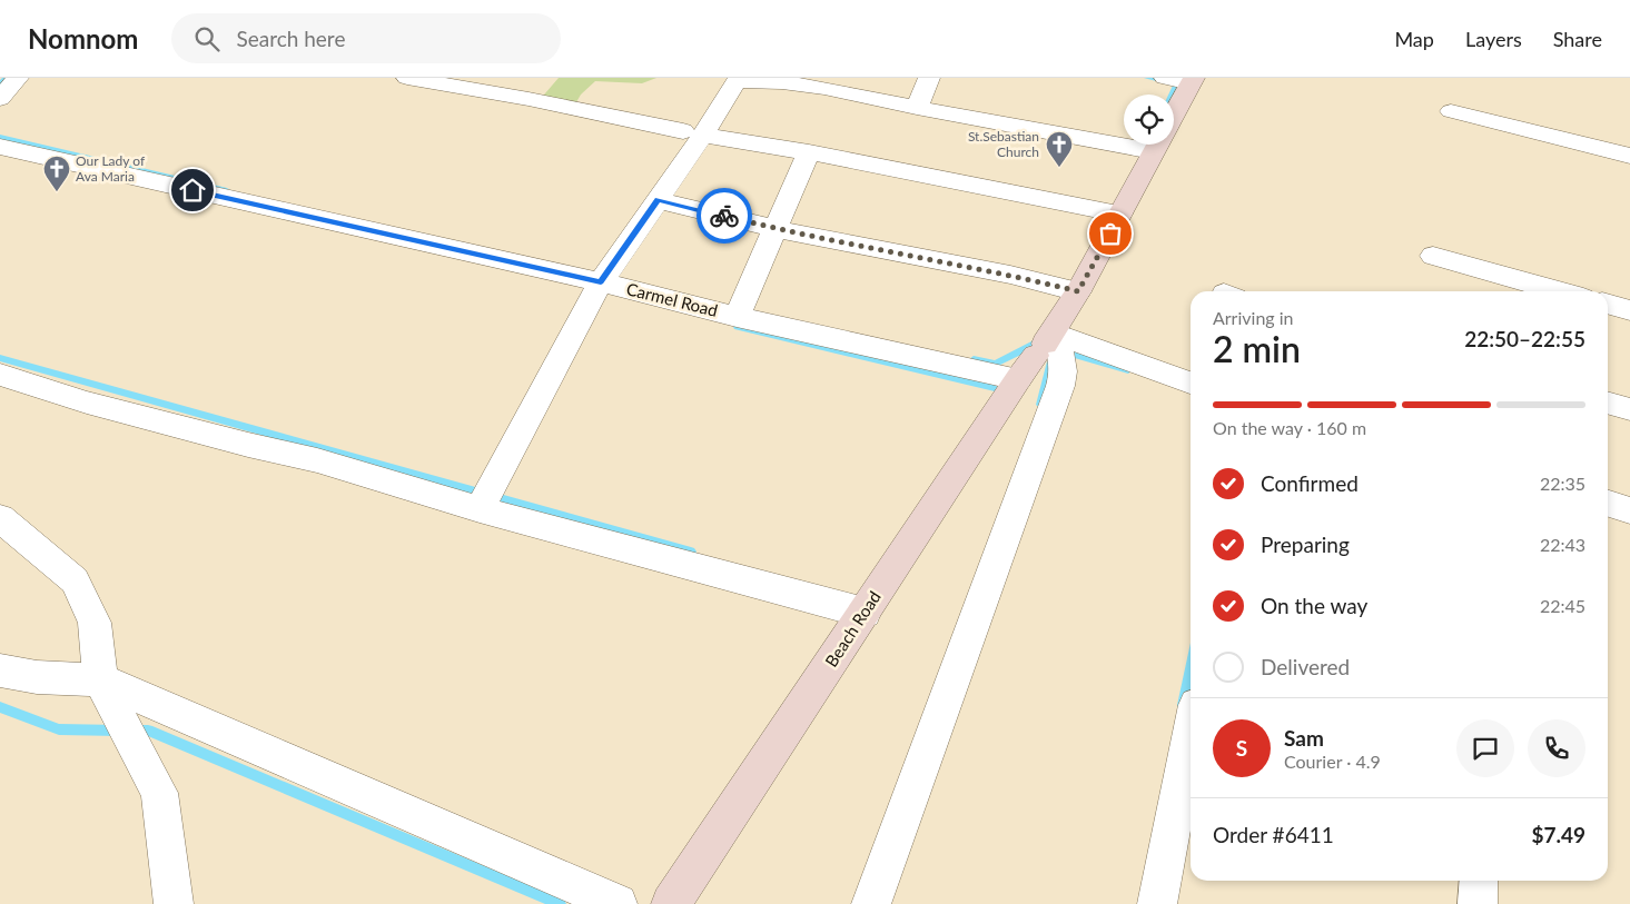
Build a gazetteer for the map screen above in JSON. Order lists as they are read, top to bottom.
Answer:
{
  "streets": {
    "main road": ["Beach Road"],
    "street": ["Carmel Road"]
  },
  "crossings": [
    ["Carmel Road", "Beach Road"]
  ],
  "places": {
    "church": ["St.Sebastian Church", "Our Lady of Ava Maria"]
  },
  "page": {
    "header": "Nomnom",
    "search": "Search here",
    "nav": ["Map", "Layers", "Share"],
    "heading": ["2 min", "Arriving in", "22:50–22:55"],
    "panel": [
      "Sam",
      "Courier · 4.9",
      "Order #6411",
      "$7.49"
    ],
    "bar": "On the way · 160 m",
    "list": [
      ["Confirmed", "22:35"],
      ["Preparing", "22:43"],
      ["On the way", "22:45"],
      "Delivered"
    ],
    "round": "S"
  }
}
